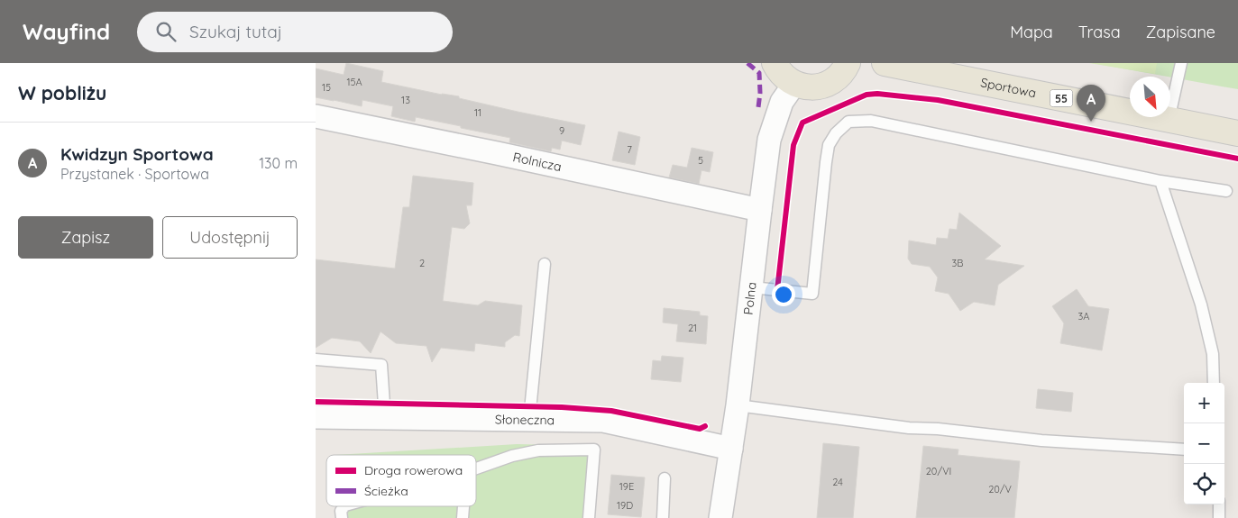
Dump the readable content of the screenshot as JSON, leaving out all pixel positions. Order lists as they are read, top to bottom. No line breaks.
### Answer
{"streets":{"main road":["Sportowa","55"],"street":["Rolnicza","Polna","Słoneczna"]},"crossings":[["Rolnicza","Polna"],["Polna","Słoneczna"]],"house_numbers":["15A","15","13","11","9","7","5","2","3B","3A","21","20/VI","24","19E","20/V","19D"],"legend":["Droga rowerowa","Ścieżka"],"north":"bottom right","page":{"header":"Wayfind","search":"Szukaj tutaj","nav":["Mapa","Trasa","Zapisane"],"heading":"W pobliżu","pins":"A","list":[{"mark":"A","name":"Kwidzyn Sportowa","note":"Przystanek · Sportowa","value":"130 m"}],"buttons":["Zapisz","Udostępnij"],"map_buttons":["+","−"]}}
